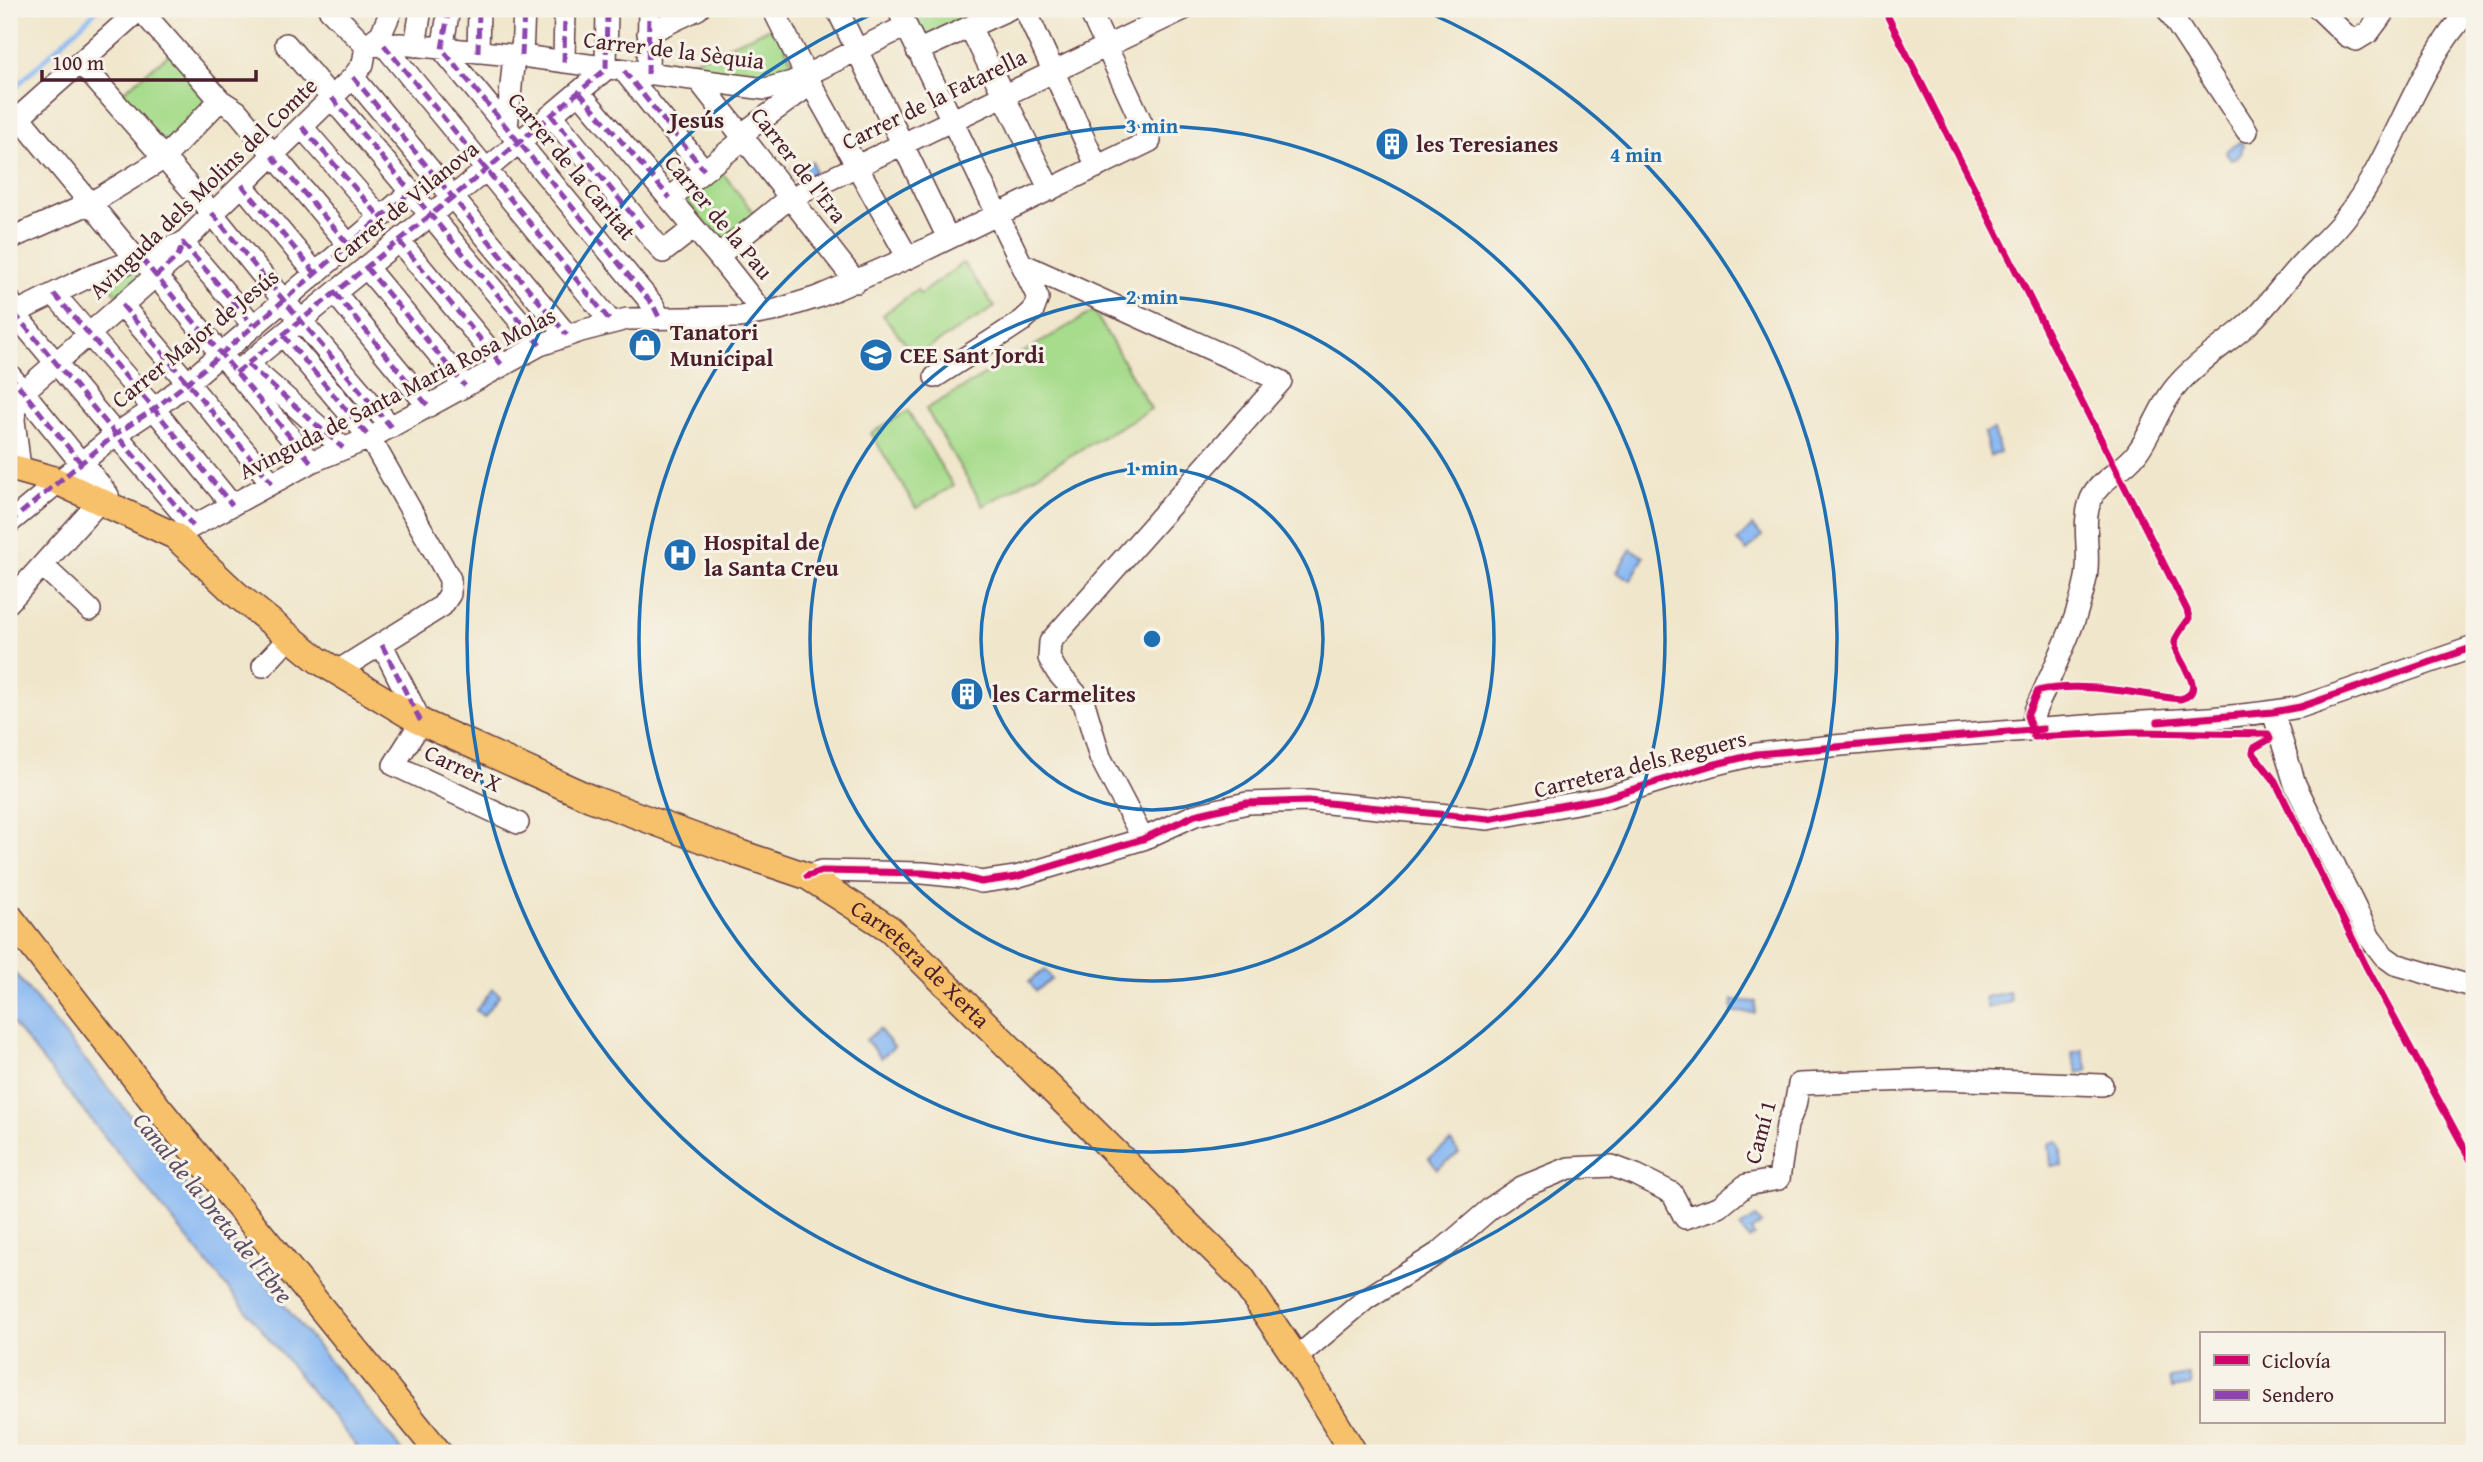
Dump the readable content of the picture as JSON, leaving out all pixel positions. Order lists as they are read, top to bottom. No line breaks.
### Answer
{"streets":{"main road":["Carretera de Xerta"],"street":["Carrer de la Sèquia","Carrer de la Fatarella","Carrer de l'Era","Carrer de la Caritat","Avinguda dels Molins del Comte","Carrer de Vilanova","Carrer de la Pau","Carrer Major de Jesús","Avinguda de Santa Maria Rosa Molas","Carretera dels Reguers","Carrer X","Camí 1"]},"crossings":[["Carrer de la Sèquia","Carrer de l'Era"],["Carrer de la Sèquia","Carrer de la Caritat"],["Carrer de la Sèquia","Avinguda dels Molins del Comte"],["Carrer de la Sèquia","Carrer de Vilanova"],["Carrer de la Fatarella","Carrer de l'Era"],["Carrer de la Fatarella","Carrer de la Pau"],["Carrer de la Fatarella","Avinguda de Santa Maria Rosa Molas"],["Carrer de l'Era","Avinguda de Santa Maria Rosa Molas"],["Carrer de la Caritat","Carrer de Vilanova"],["Carrer de la Caritat","Avinguda de Santa Maria Rosa Molas"],["Carrer de Vilanova","Carrer de la Pau"],["Carrer de la Pau","Avinguda de Santa Maria Rosa Molas"],["Avinguda de Santa Maria Rosa Molas","Carretera de Xerta"],["Carretera dels Reguers","Carretera de Xerta"],["Carrer X","Carretera de Xerta"],["Carretera de Xerta","Camí 1"]],"districts":["Jesús"],"water":["Canal de la Dreta de l'Ebre"],"places":{"building":["les Teresianes","les Carmelites"],"shop":["Tanatori Municipal"],"school or university":["CEE Sant Jordi"],"hospital":["Hospital de la Santa Creu"]},"legend":["Ciclovía","Sendero"],"scale_bar":"100 m","rings":["3 min","4 min","2 min","1 min"]}
